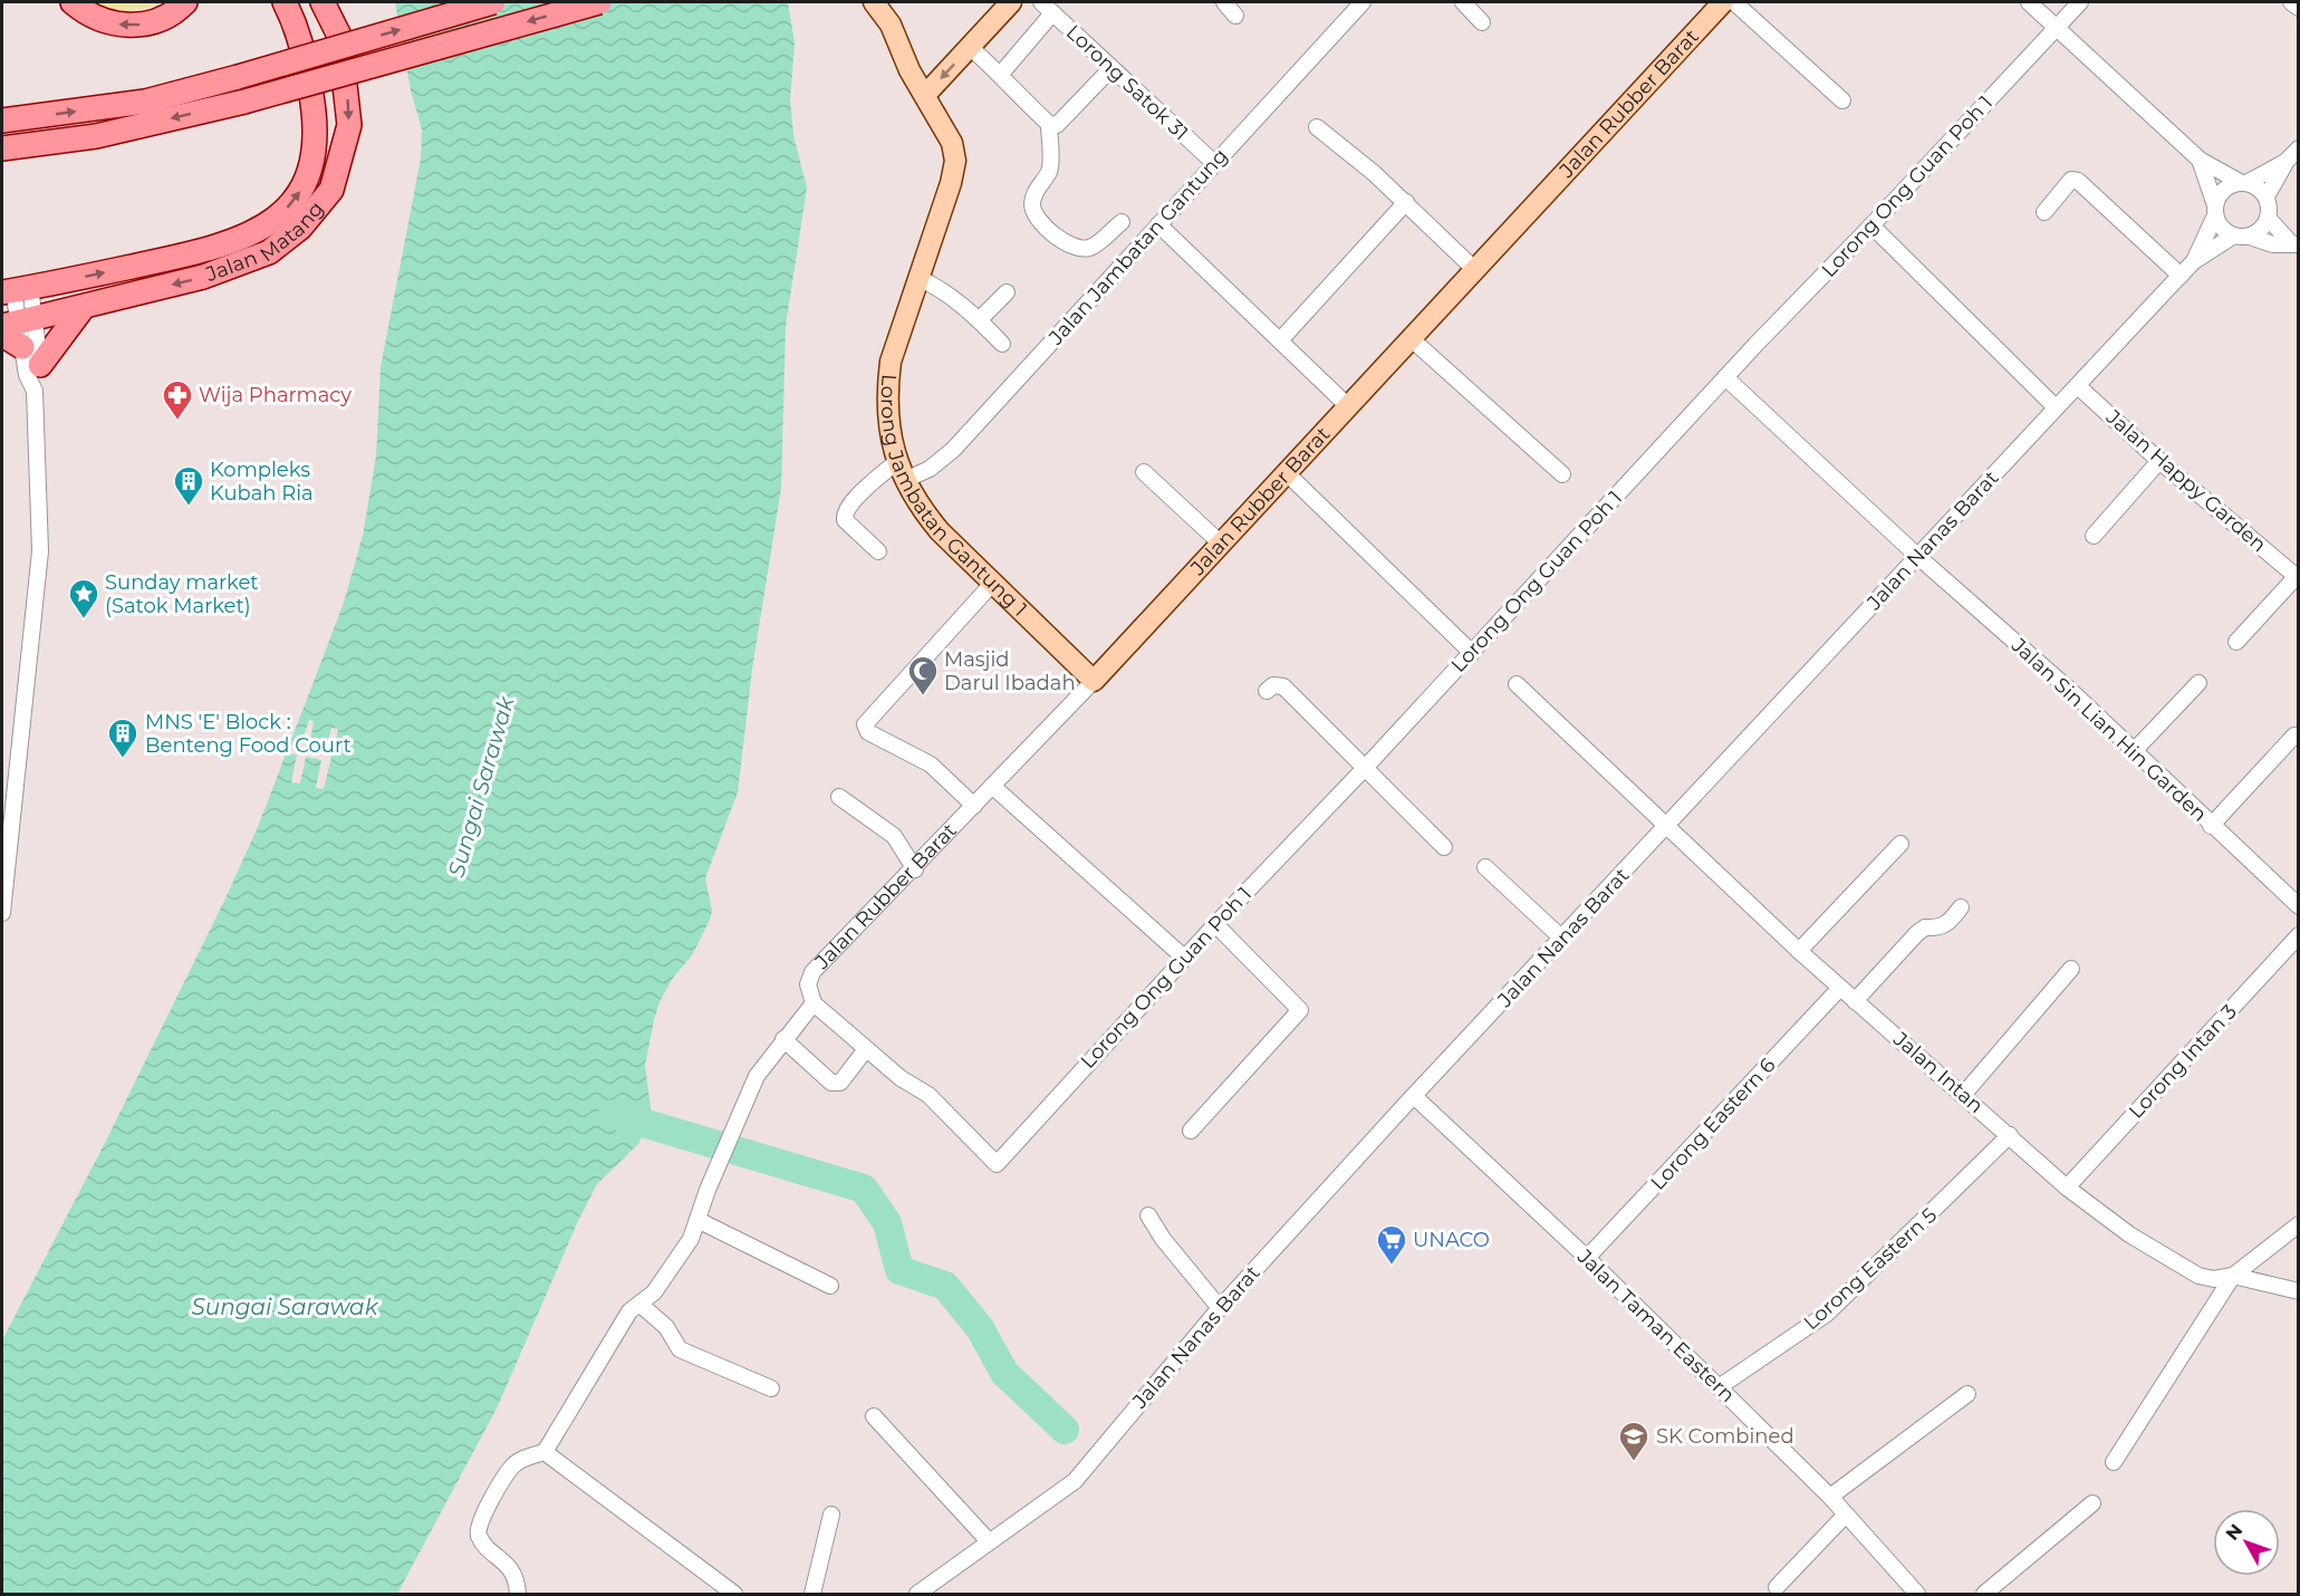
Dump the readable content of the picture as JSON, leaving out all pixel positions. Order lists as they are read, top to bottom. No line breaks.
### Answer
{"streets":{"main road":["Jalan Rubber Barat","Jalan Matang","Lorong Jambatan Gantung 1"],"street":["Lorong Satok 31","Lorong Ong Guan Poh 1","Jalan Jambatan Gantung","Jalan Happy Garden","Jalan Nanas Barat","Jalan Sin Lian Hin Garden","Lorong Intan 3","Jalan Intan","Lorong Eastern 6","Lorong Eastern 5","Jalan Taman Eastern"]},"crossings":[["Lorong Satok 31","Jalan Jambatan Gantung"],["Jalan Rubber Barat","Lorong Jambatan Gantung 1"],["Lorong Ong Guan Poh 1","Jalan Sin Lian Hin Garden"],["Jalan Jambatan Gantung","Lorong Jambatan Gantung 1"],["Jalan Happy Garden","Jalan Nanas Barat"],["Jalan Nanas Barat","Jalan Sin Lian Hin Garden"],["Jalan Nanas Barat","Jalan Intan"],["Jalan Nanas Barat","Jalan Taman Eastern"],["Lorong Intan 3","Jalan Intan"],["Jalan Intan","Lorong Eastern 6"],["Jalan Intan","Lorong Eastern 5"],["Lorong Eastern 6","Jalan Taman Eastern"],["Lorong Eastern 5","Jalan Taman Eastern"]],"water":["Sungai Sarawak"],"places":{"pharmacy":["Wija Pharmacy"],"building":["Kompleks Kubah Ria","MNS 'E' Block : Benteng Food Court"],"place":["Sunday market (Satok Market)"],"mosque":["Masjid Darul Ibadah"],"supermarket":["UNACO"],"school or university":["SK Combined"]},"north":"top left"}
